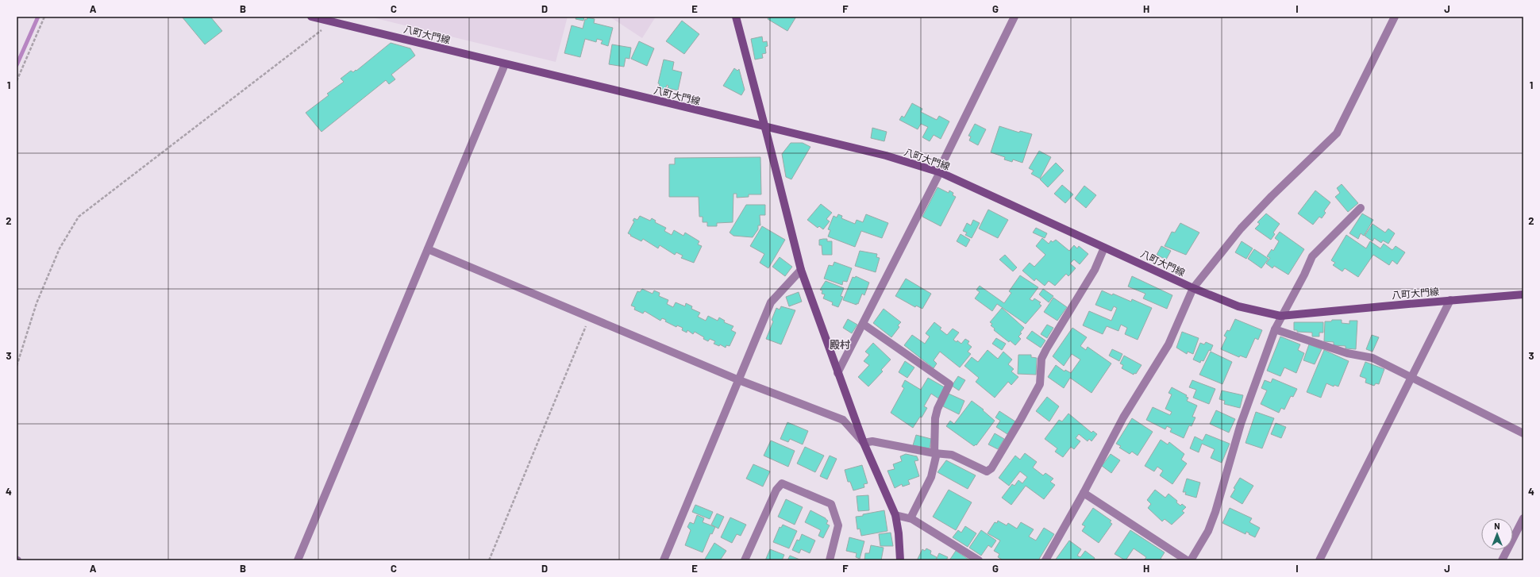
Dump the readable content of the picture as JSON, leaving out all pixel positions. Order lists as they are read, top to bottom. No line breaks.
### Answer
{"streets":{"main road":["八町大門線"]},"districts":["殿村"],"north":"top","grid":{"columns":["A","B","C","D","E","F","G","H","I","J"],"rows":["1","2","3","4"]}}
